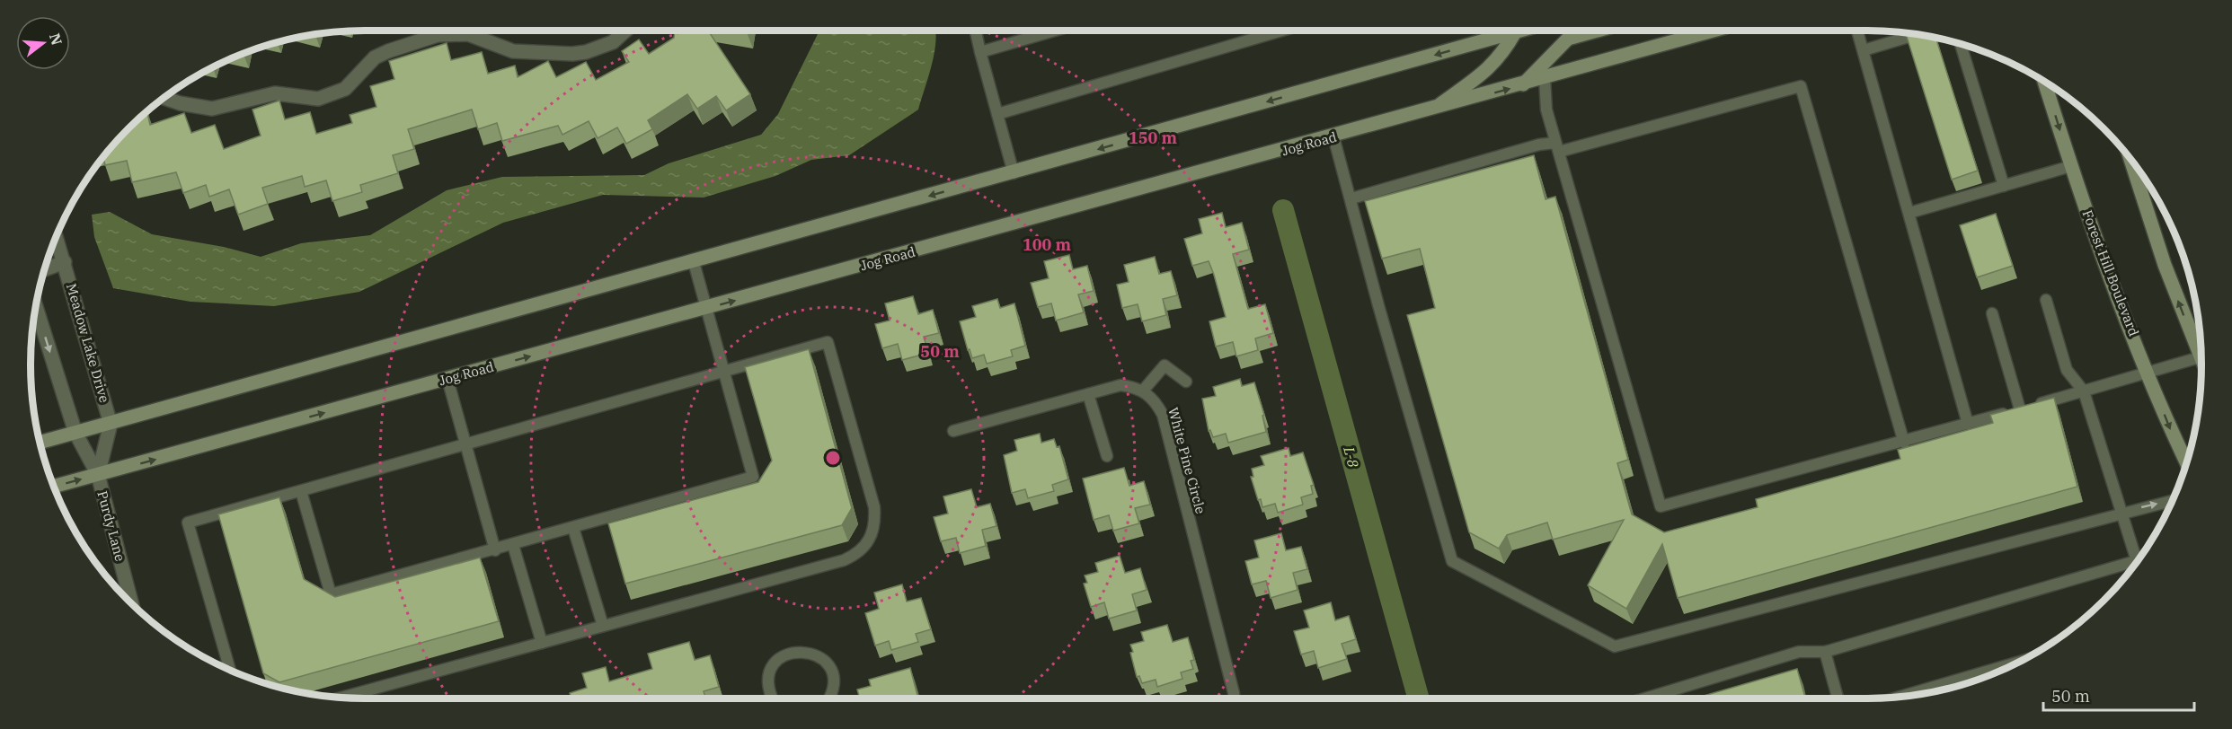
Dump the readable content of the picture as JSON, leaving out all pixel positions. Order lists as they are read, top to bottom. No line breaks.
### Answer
{"streets":{"main road":["Jog Road","Forest Hill Boulevard"],"street":["Meadow Lake Drive","Purdy Lane"],"lane":["White Pine Circle"]},"crossings":[["Jog Road","Purdy Lane"],["Meadow Lake Drive","Purdy Lane"]],"one_way":["Forest Hill Boulevard"],"water":["L-8"],"scale_bar":"50 m","north":"right","rings":["150 m","100 m","50 m"]}
